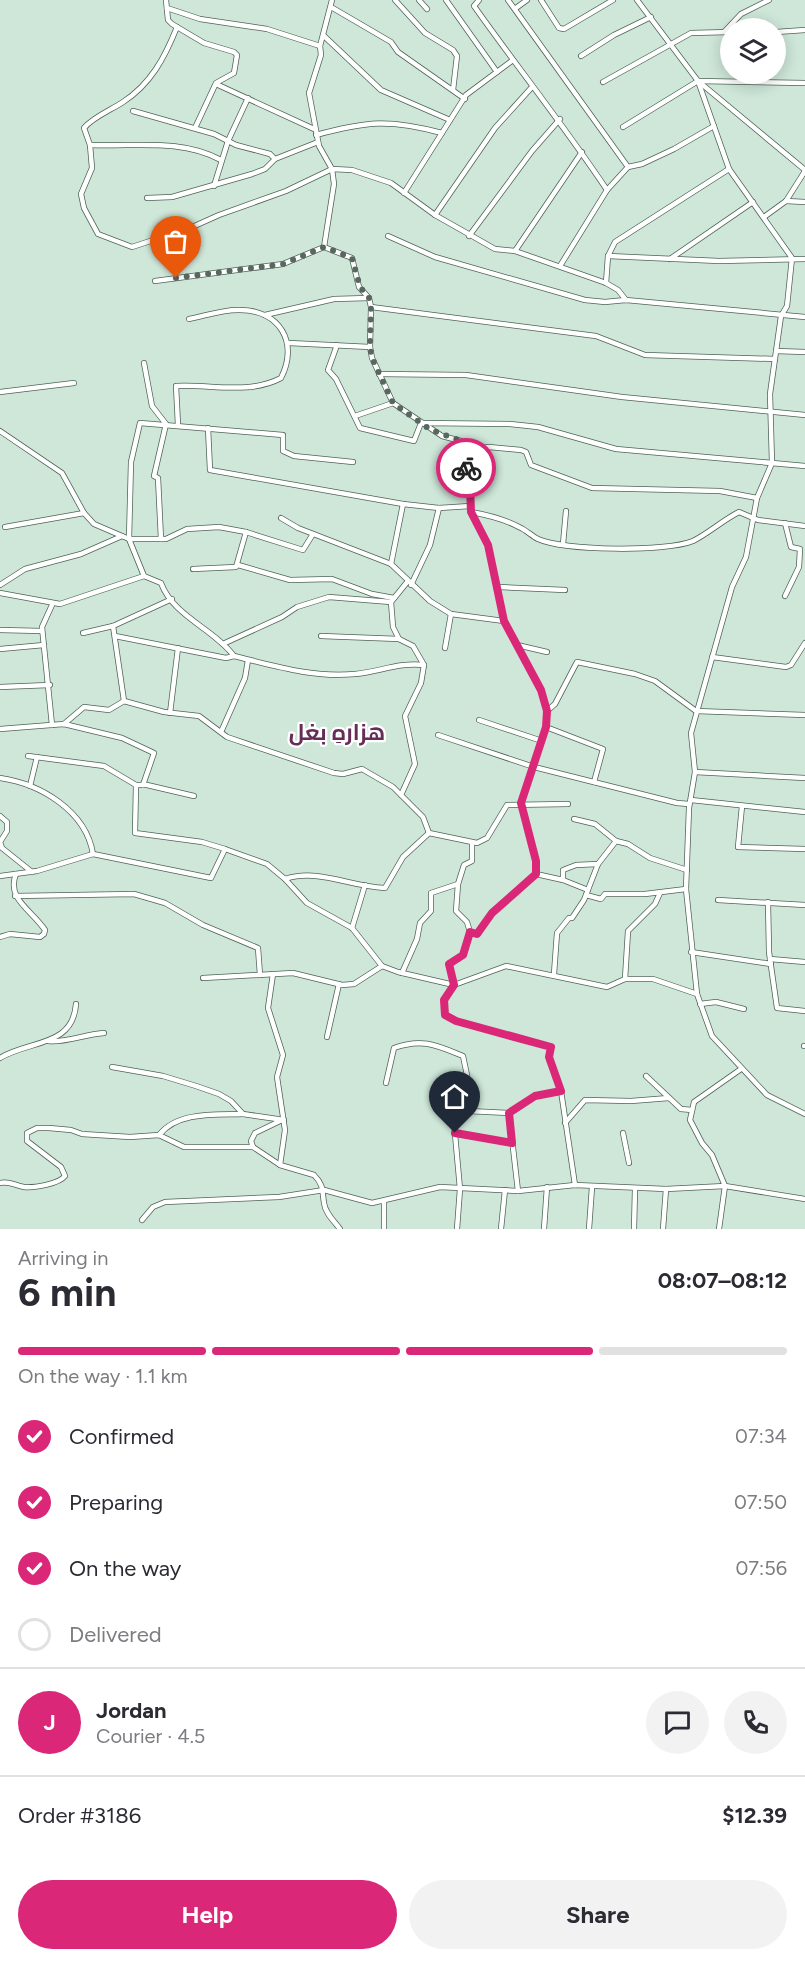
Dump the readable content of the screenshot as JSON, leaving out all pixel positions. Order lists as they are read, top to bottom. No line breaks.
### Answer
{"districts":["هزارهِ بغل"],"page":{"heading":["6 min","Arriving in","08:07–08:12"],"panel":["Jordan","Courier · 4.5","Order #3186","$12.39"],"bar":"On the way · 1.1 km","list":[["Confirmed","07:34"],["Preparing","07:50"],["On the way","07:56"],"Delivered"],"round":"J","buttons":["Help","Share"]}}
